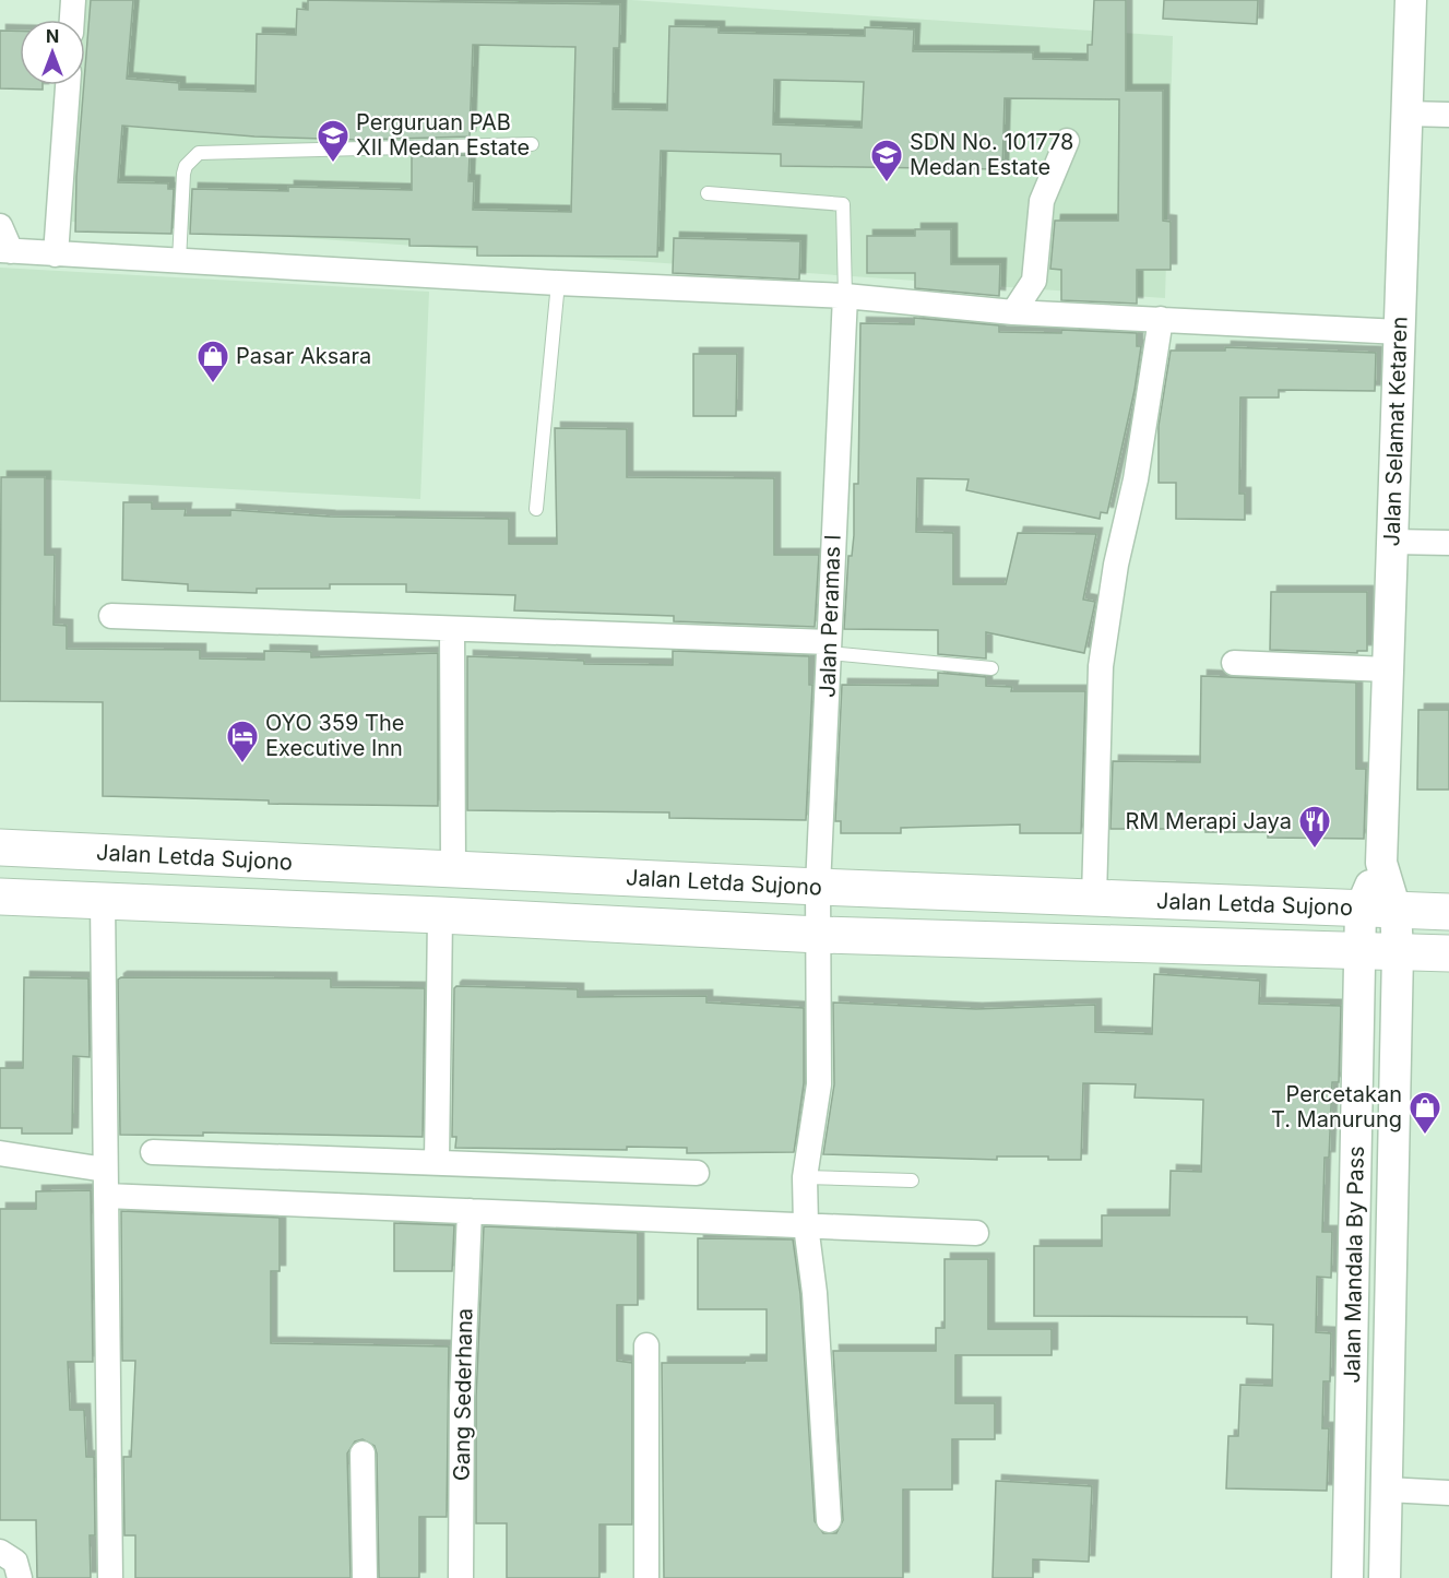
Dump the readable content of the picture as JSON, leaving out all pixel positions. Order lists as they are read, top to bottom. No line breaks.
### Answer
{"streets":{"highway":["Jalan Letda Sujono"],"street":["Jalan Selamat Ketaren","Jalan Peramas I","Jalan Mandala By Pass","Gang Sederhana"]},"crossings":[["Jalan Selamat Ketaren","Jalan Letda Sujono"],["Jalan Selamat Ketaren","Jalan Mandala By Pass"],["Jalan Peramas I","Jalan Letda Sujono"],["Jalan Letda Sujono","Jalan Mandala By Pass"]],"places":{"school or university":["Perguruan PAB XII Medan Estate","SDN No. 101778 Medan Estate"],"shop":["Pasar Aksara","Percetakan T. Manurung"],"hotel":["OYO 359 The Executive Inn"],"restaurant":["RM Merapi Jaya"]},"north":"top"}
